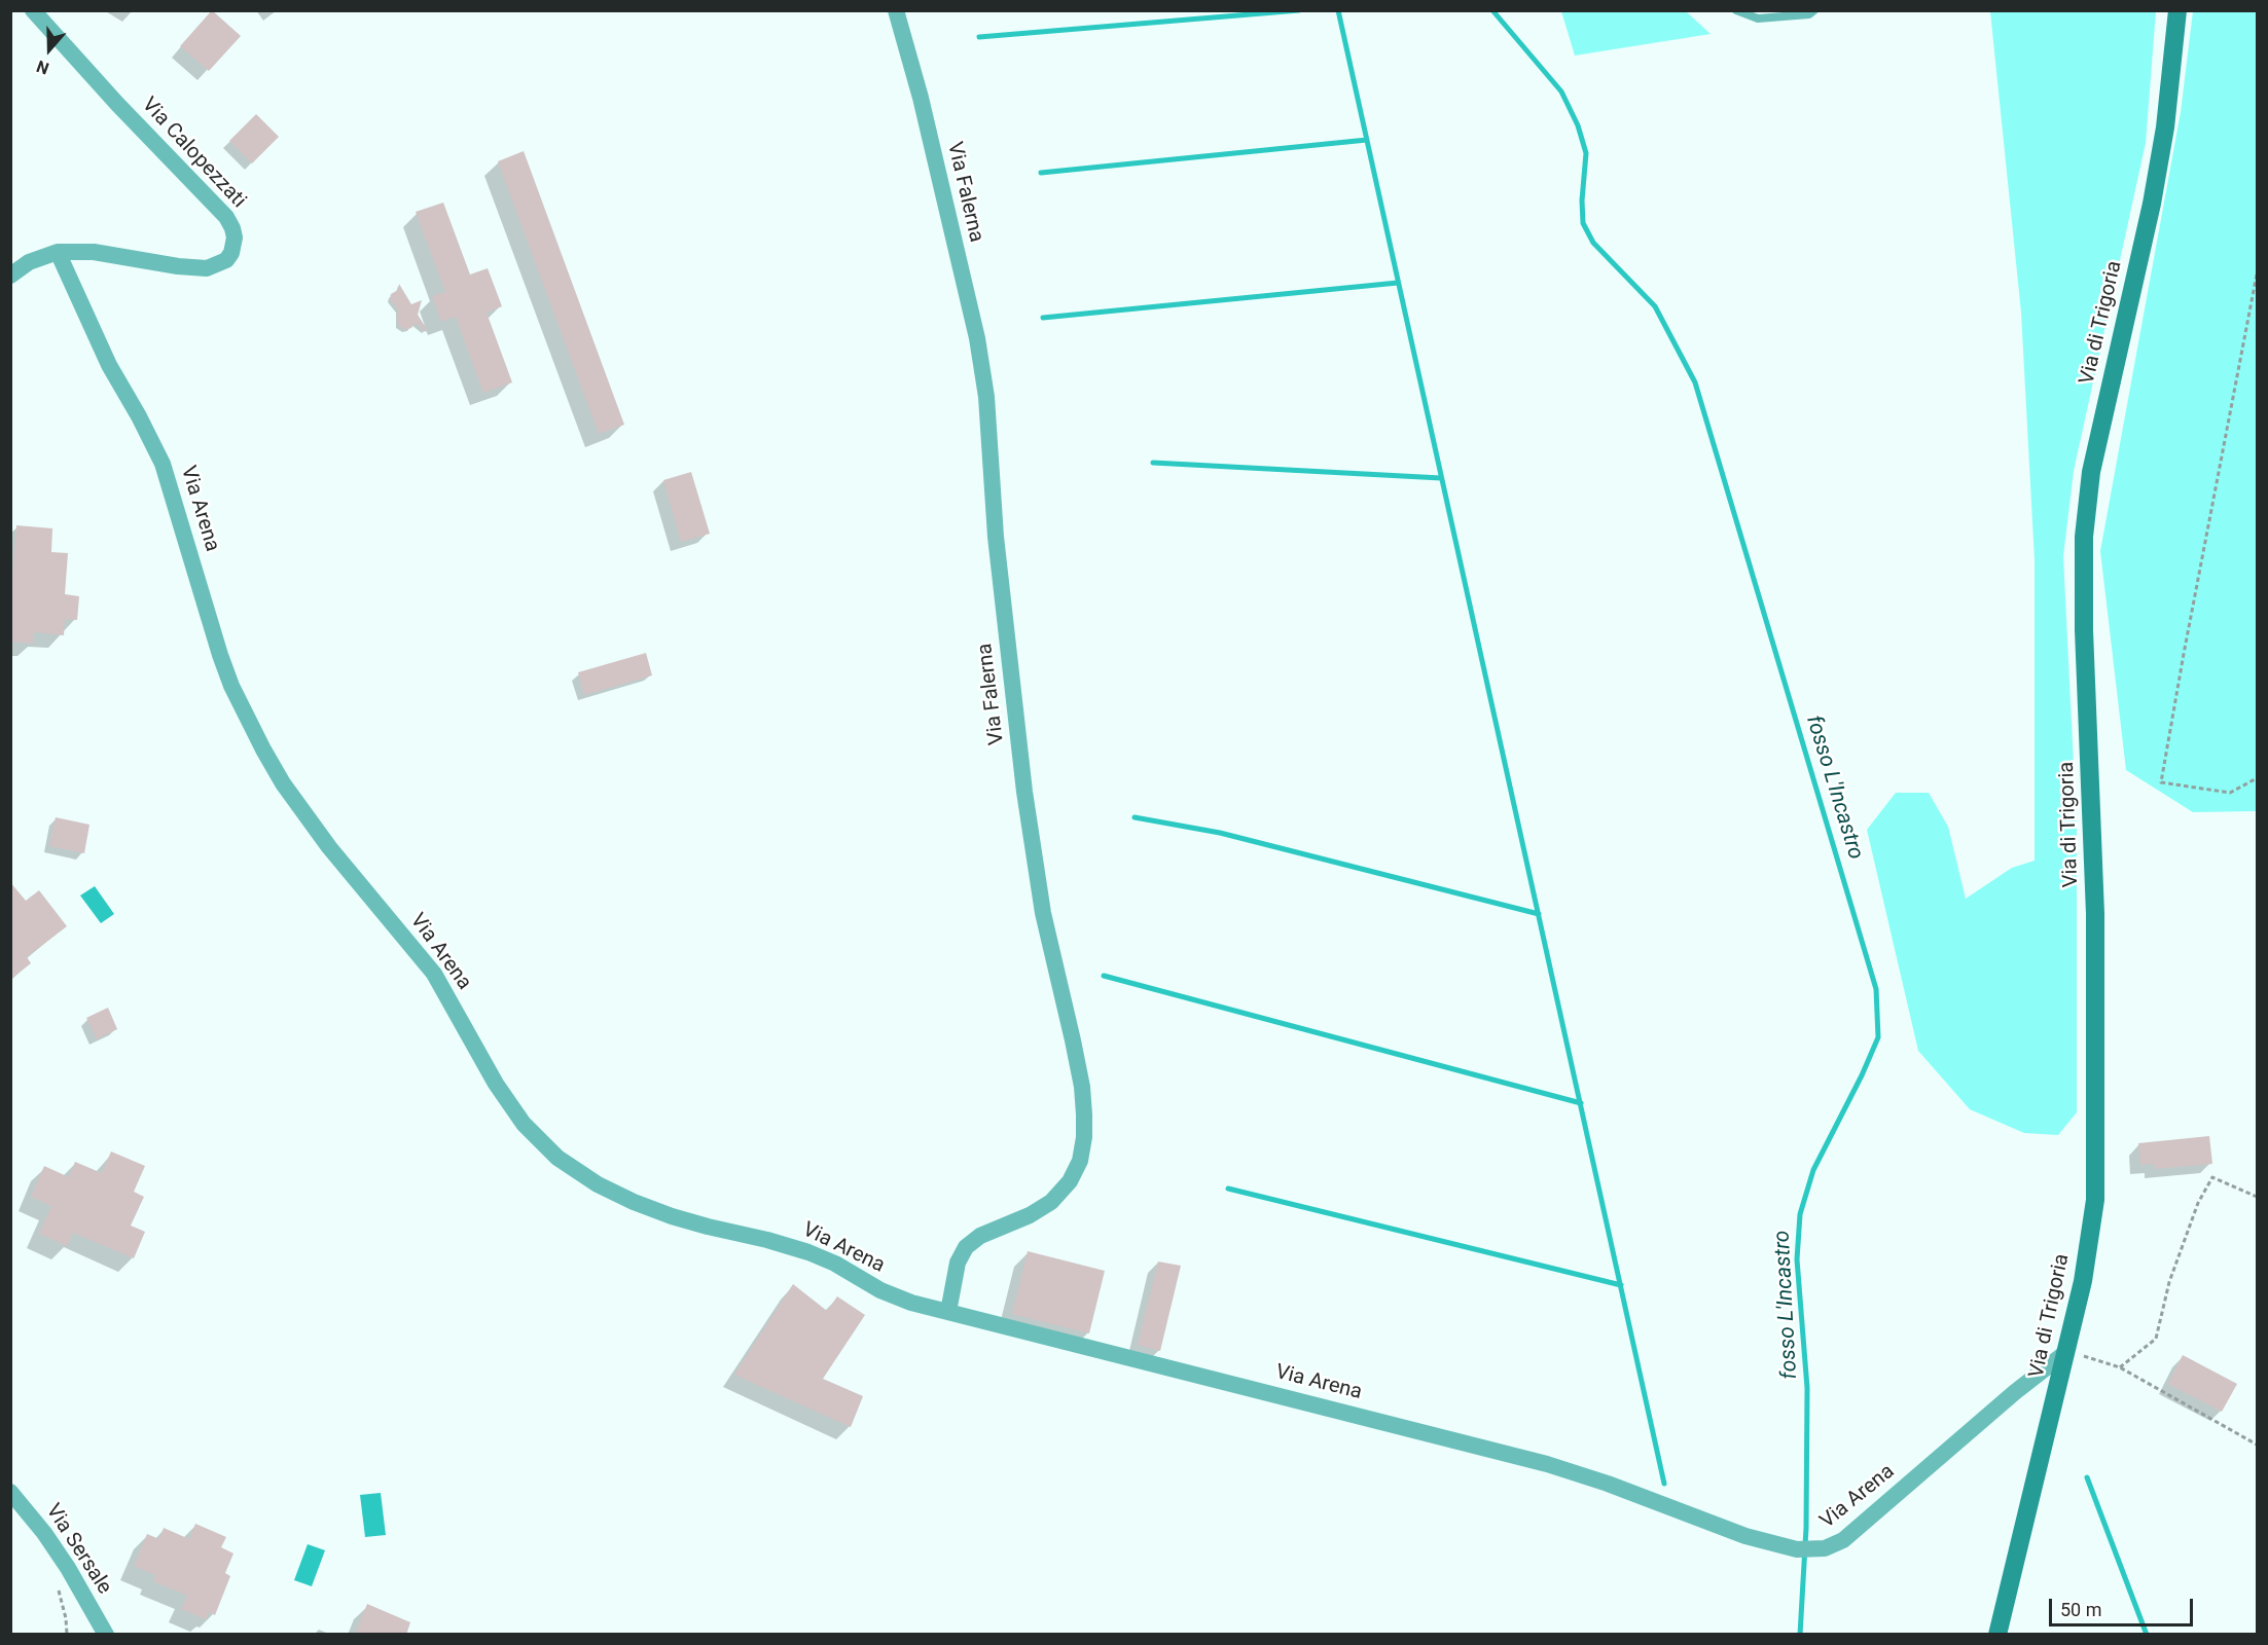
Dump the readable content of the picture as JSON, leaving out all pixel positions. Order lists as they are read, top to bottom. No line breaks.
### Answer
{"streets":{"street":["Via Calopezzati","Via Falerna","Via di Trigoria","Via Arena","Via Sersale"]},"crossings":[["Via Calopezzati","Via Arena"],["Via Falerna","Via Arena"],["Via di Trigoria","Via Arena"]],"water":["fosso L'Incastro"],"scale_bar":"50 m","north":"bottom"}
